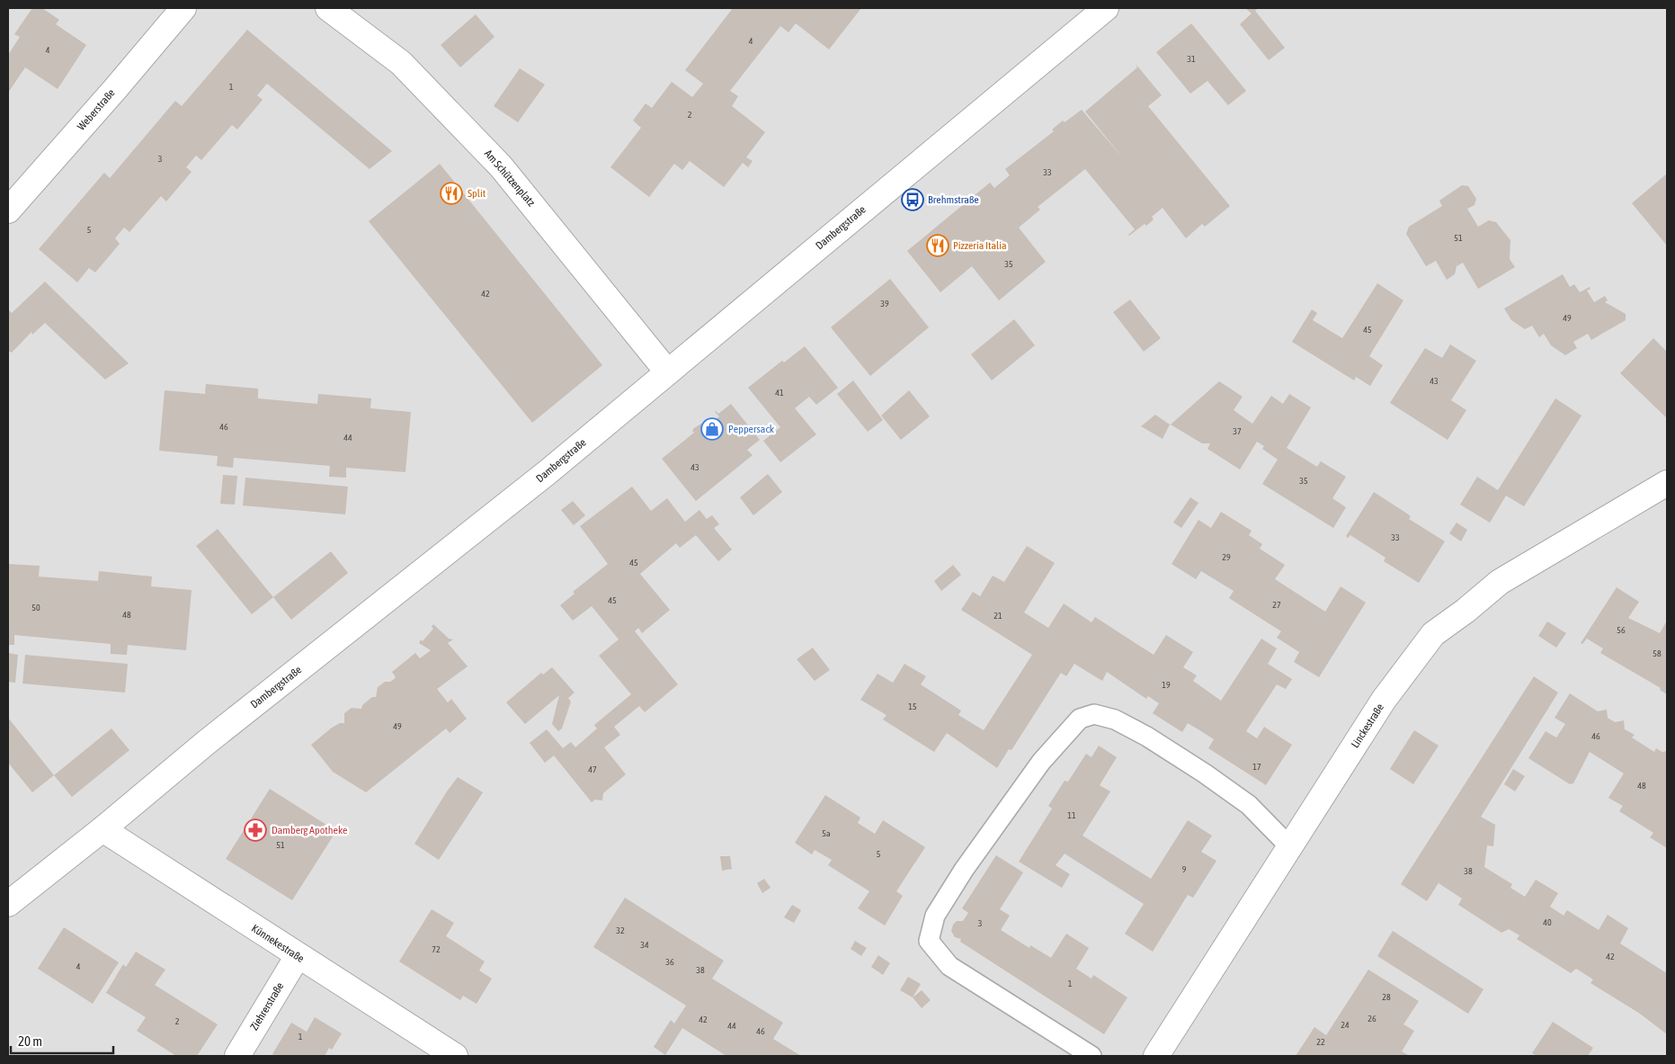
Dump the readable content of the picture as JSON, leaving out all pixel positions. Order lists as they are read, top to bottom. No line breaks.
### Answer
{"streets":{"street":["Weberstraße","Am Schützenplatz","Dambergstraße","Linckestraße","Künnekestraße","Ziehrerstraße"]},"crossings":[["Am Schützenplatz","Dambergstraße"],["Dambergstraße","Künnekestraße"],["Künnekestraße","Ziehrerstraße"]],"places":{"restaurant":["Split","Pizzeria Italia"],"bus stop":["Brehmstraße"],"shop":["Peppersack"],"pharmacy":["Damberg Apotheke"]},"house_numbers":["4","4","31","1","2","3","33","5","51","35","42","39","49","45","43","41","46","37","44","43","35","33","29","45","45","27","50","48","21","56","58","19","15","49","46","17","47","48","11","5a","51","5","9","38","40","3","32","34","72","42","36","4","38","1","28","26","42","2","24","44","46","1","22"],"scale_bar":"20 m"}
